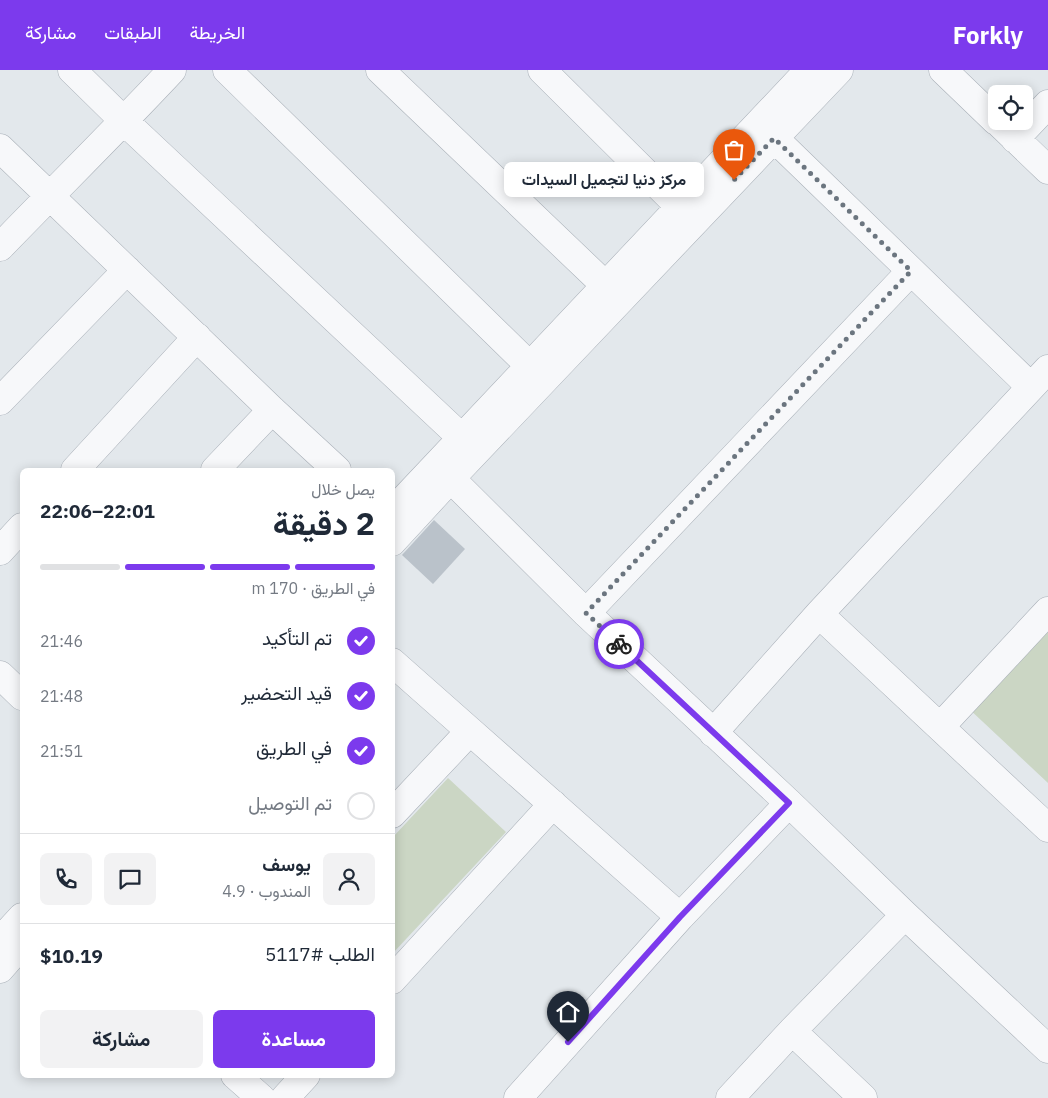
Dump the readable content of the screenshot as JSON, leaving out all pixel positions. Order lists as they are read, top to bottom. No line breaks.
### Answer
{"places":["مركز دنيا لتجميل السيدات"],"page":{"header":"Forkly","nav":["الخريطة","الطبقات","مشاركة"],"bubble":"مركز دنيا لتجميل السيدات","heading":["2 دقيقة","يصل خلال","22:01–22:06"],"panel":["يوسف","المندوب · 4.9","الطلب #5117","$10.19"],"bar":"في الطريق · 170 m","list":[["تم التأكيد","21:46"],["قيد التحضير","21:48"],["في الطريق","21:51"],"تم التوصيل"],"buttons":["مساعدة","مشاركة"]}}
